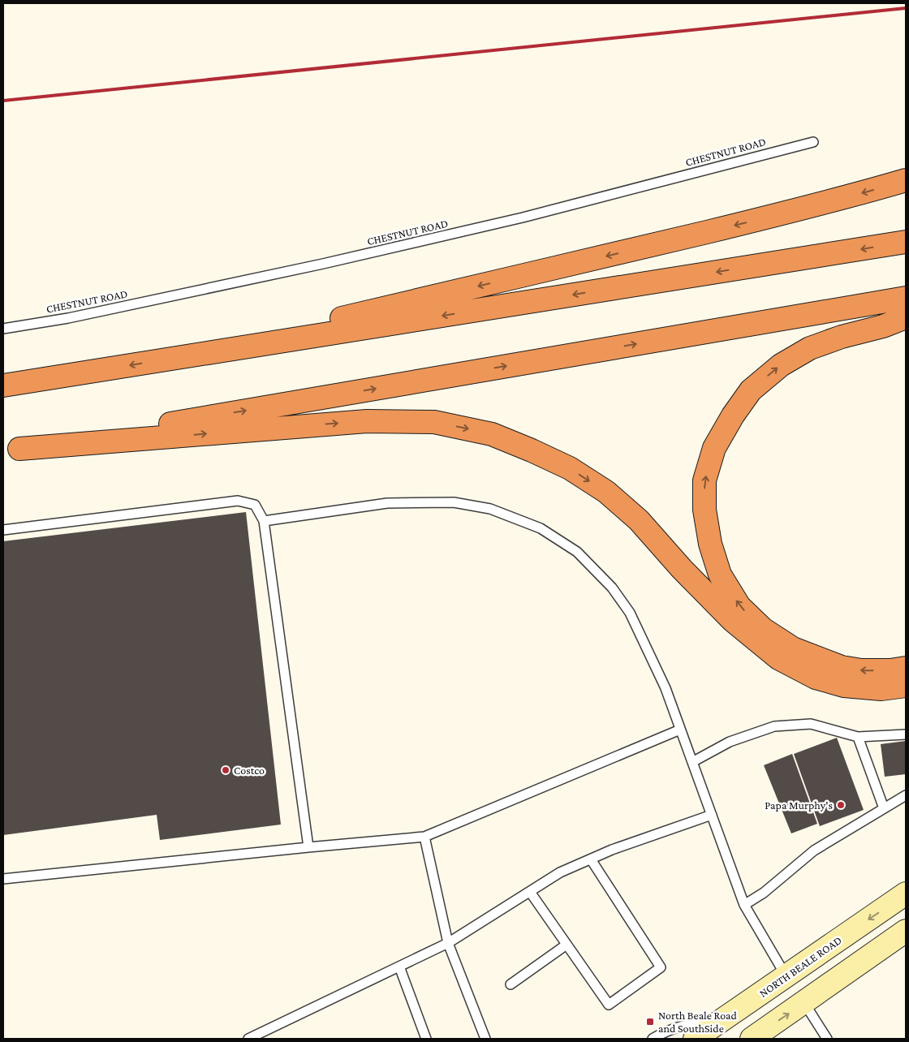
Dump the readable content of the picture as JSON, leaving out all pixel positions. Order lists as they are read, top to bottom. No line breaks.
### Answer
{"streets":{"main road":["NORTH BEALE ROAD"],"lane":["CHESTNUT ROAD"]},"places":{"other":["Costco","Papa Murphy's"],"transit":["North Beale Road and SouthSide"]}}
